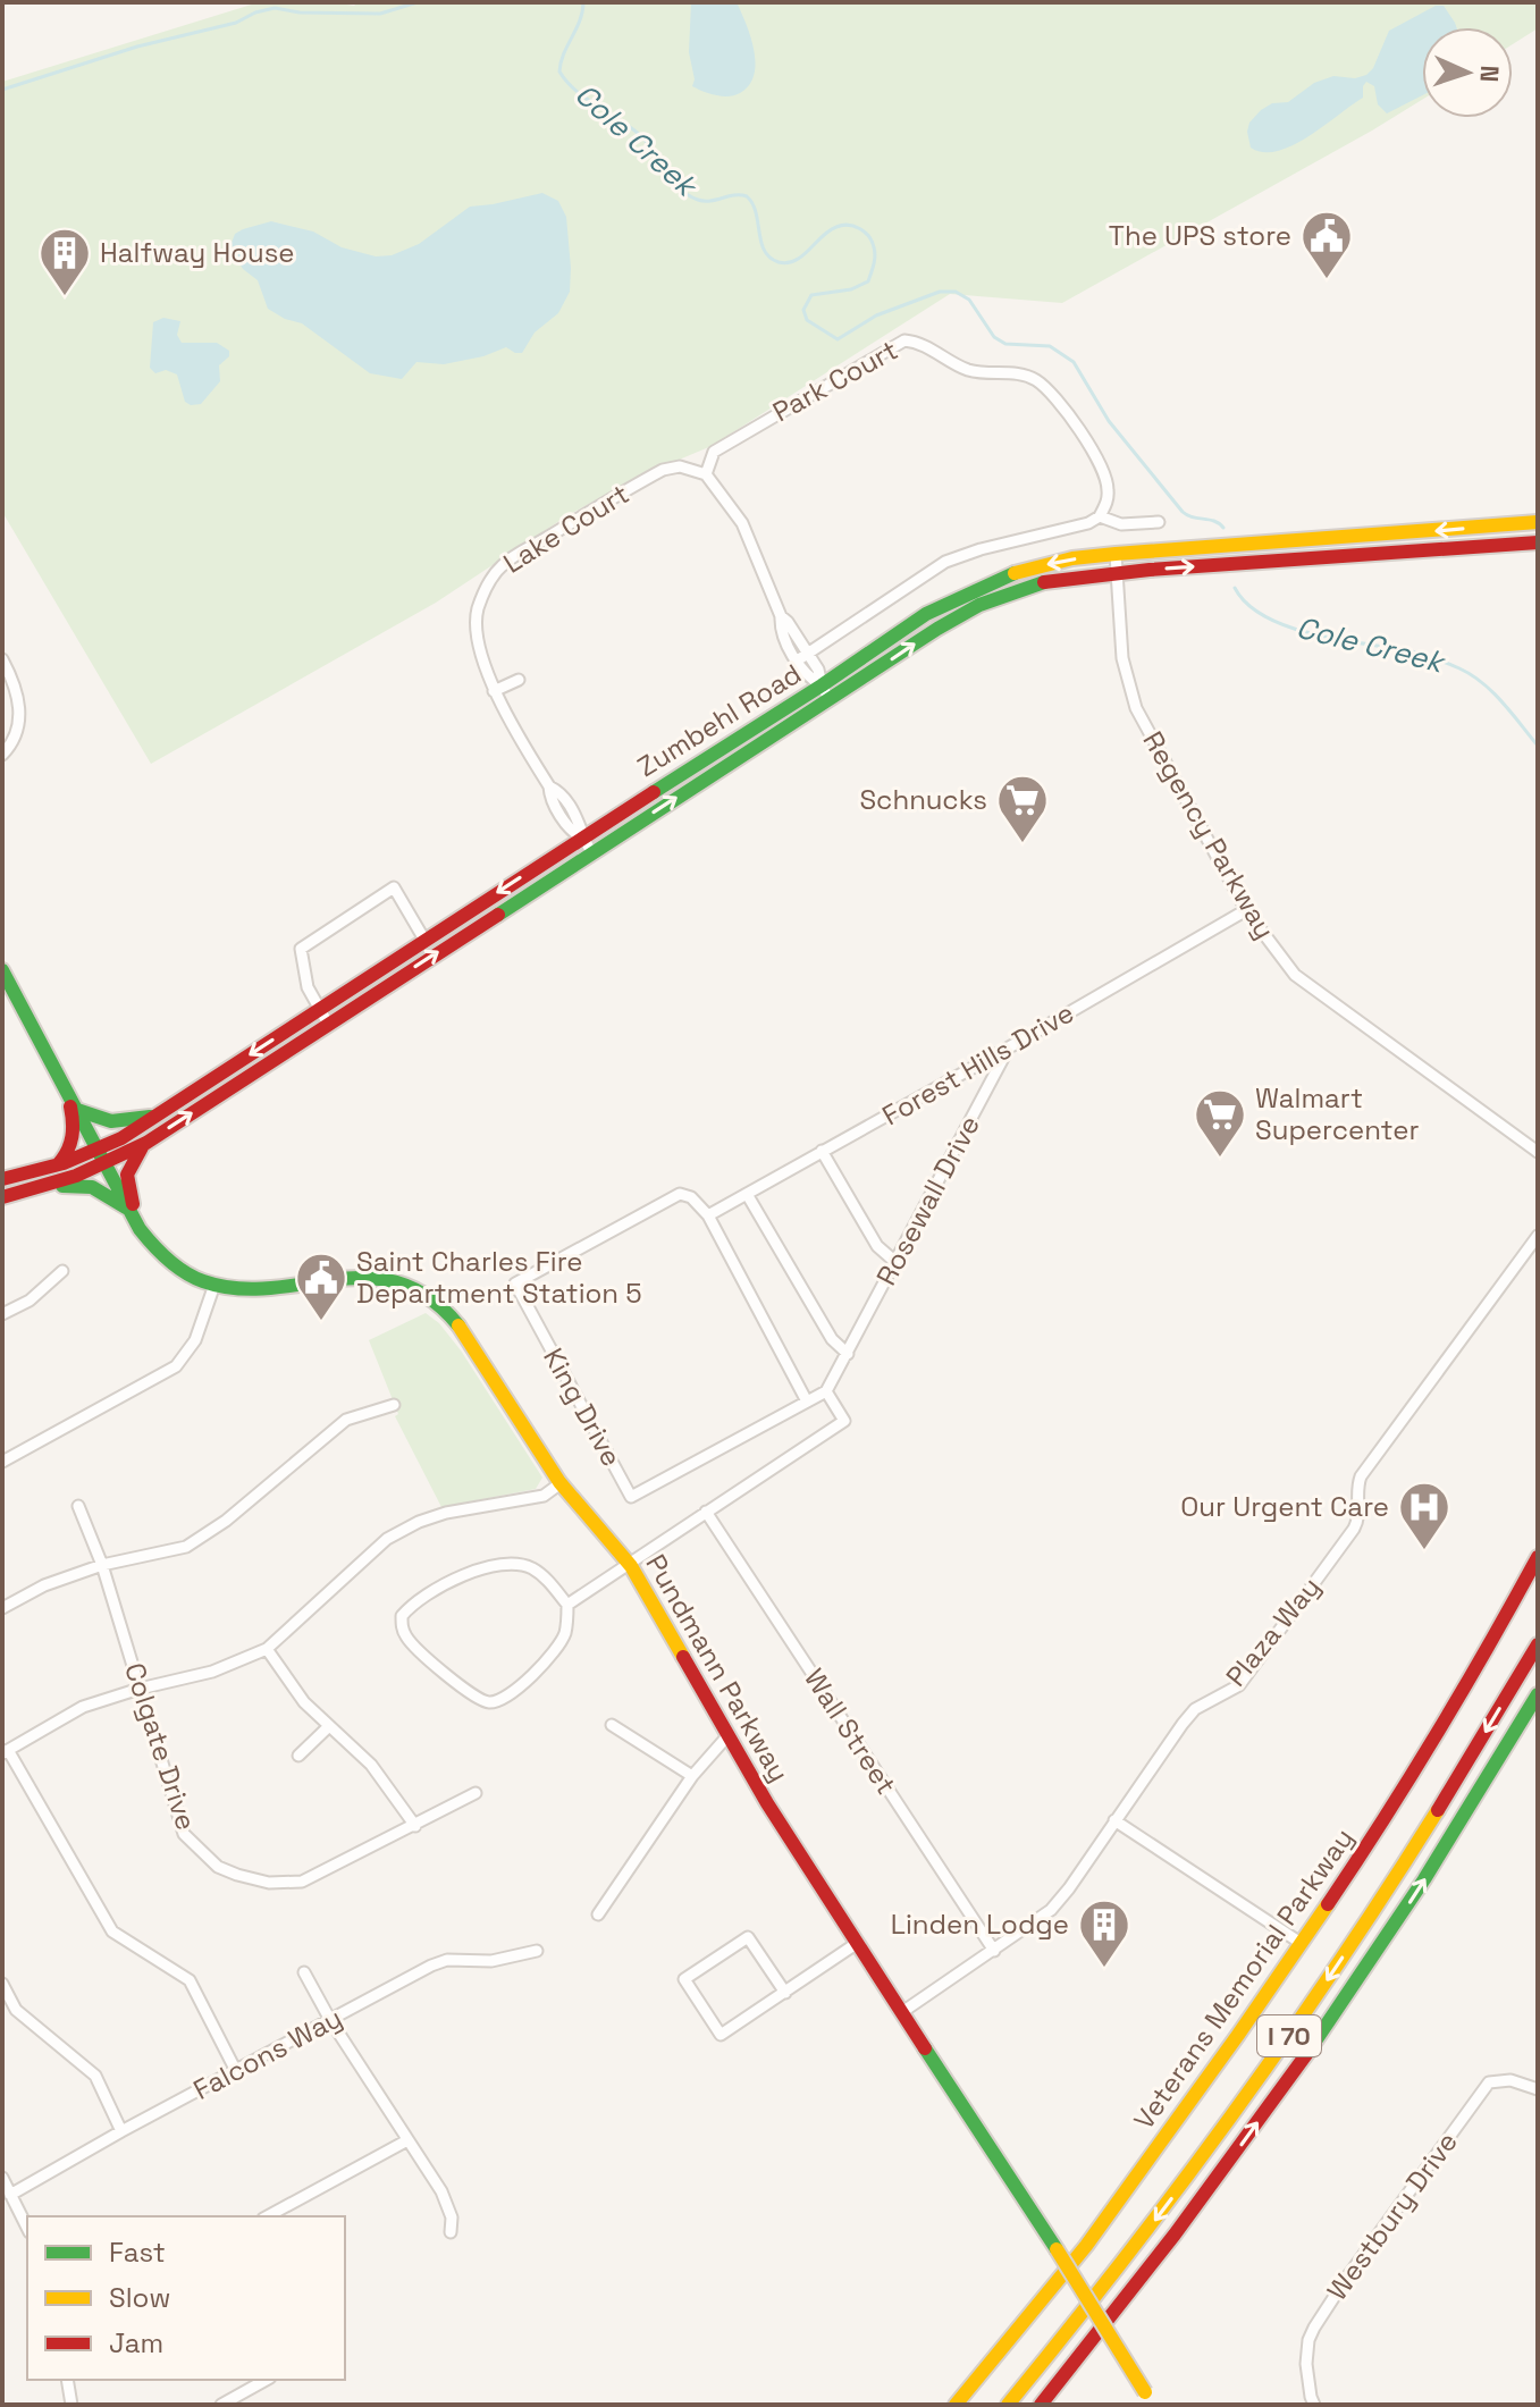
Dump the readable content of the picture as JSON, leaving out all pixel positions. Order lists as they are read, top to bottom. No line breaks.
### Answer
{"streets":{"main road":["Zumbehl Road","Pundmann Parkway","Veterans Memorial Parkway","I 70"],"street":["Park Court","Lake Court","Regency Parkway","Forest Hills Drive","Rosewall Drive","King Drive","Plaza Way","Wall Street","Colgate Drive","Falcons Way","Westbury Drive"]},"crossings":[["Park Court","Lake Court"],["Lake Court","Zumbehl Road"],["Zumbehl Road","Regency Parkway"],["Zumbehl Road","Pundmann Parkway"],["Regency Parkway","Forest Hills Drive"],["Forest Hills Drive","Rosewall Drive"],["Forest Hills Drive","King Drive"],["Plaza Way","Pundmann Parkway"],["Plaza Way","Wall Street"]],"water":["Cole Creek"],"places":{"public building":["The UPS store","Saint Charles Fire Department Station 5"],"building":["Halfway House","Linden Lodge"],"supermarket":["Schnucks","Walmart Supercenter"],"hospital":["Our Urgent Care"]},"legend":["Fast","Slow","Jam"],"north":"right"}
